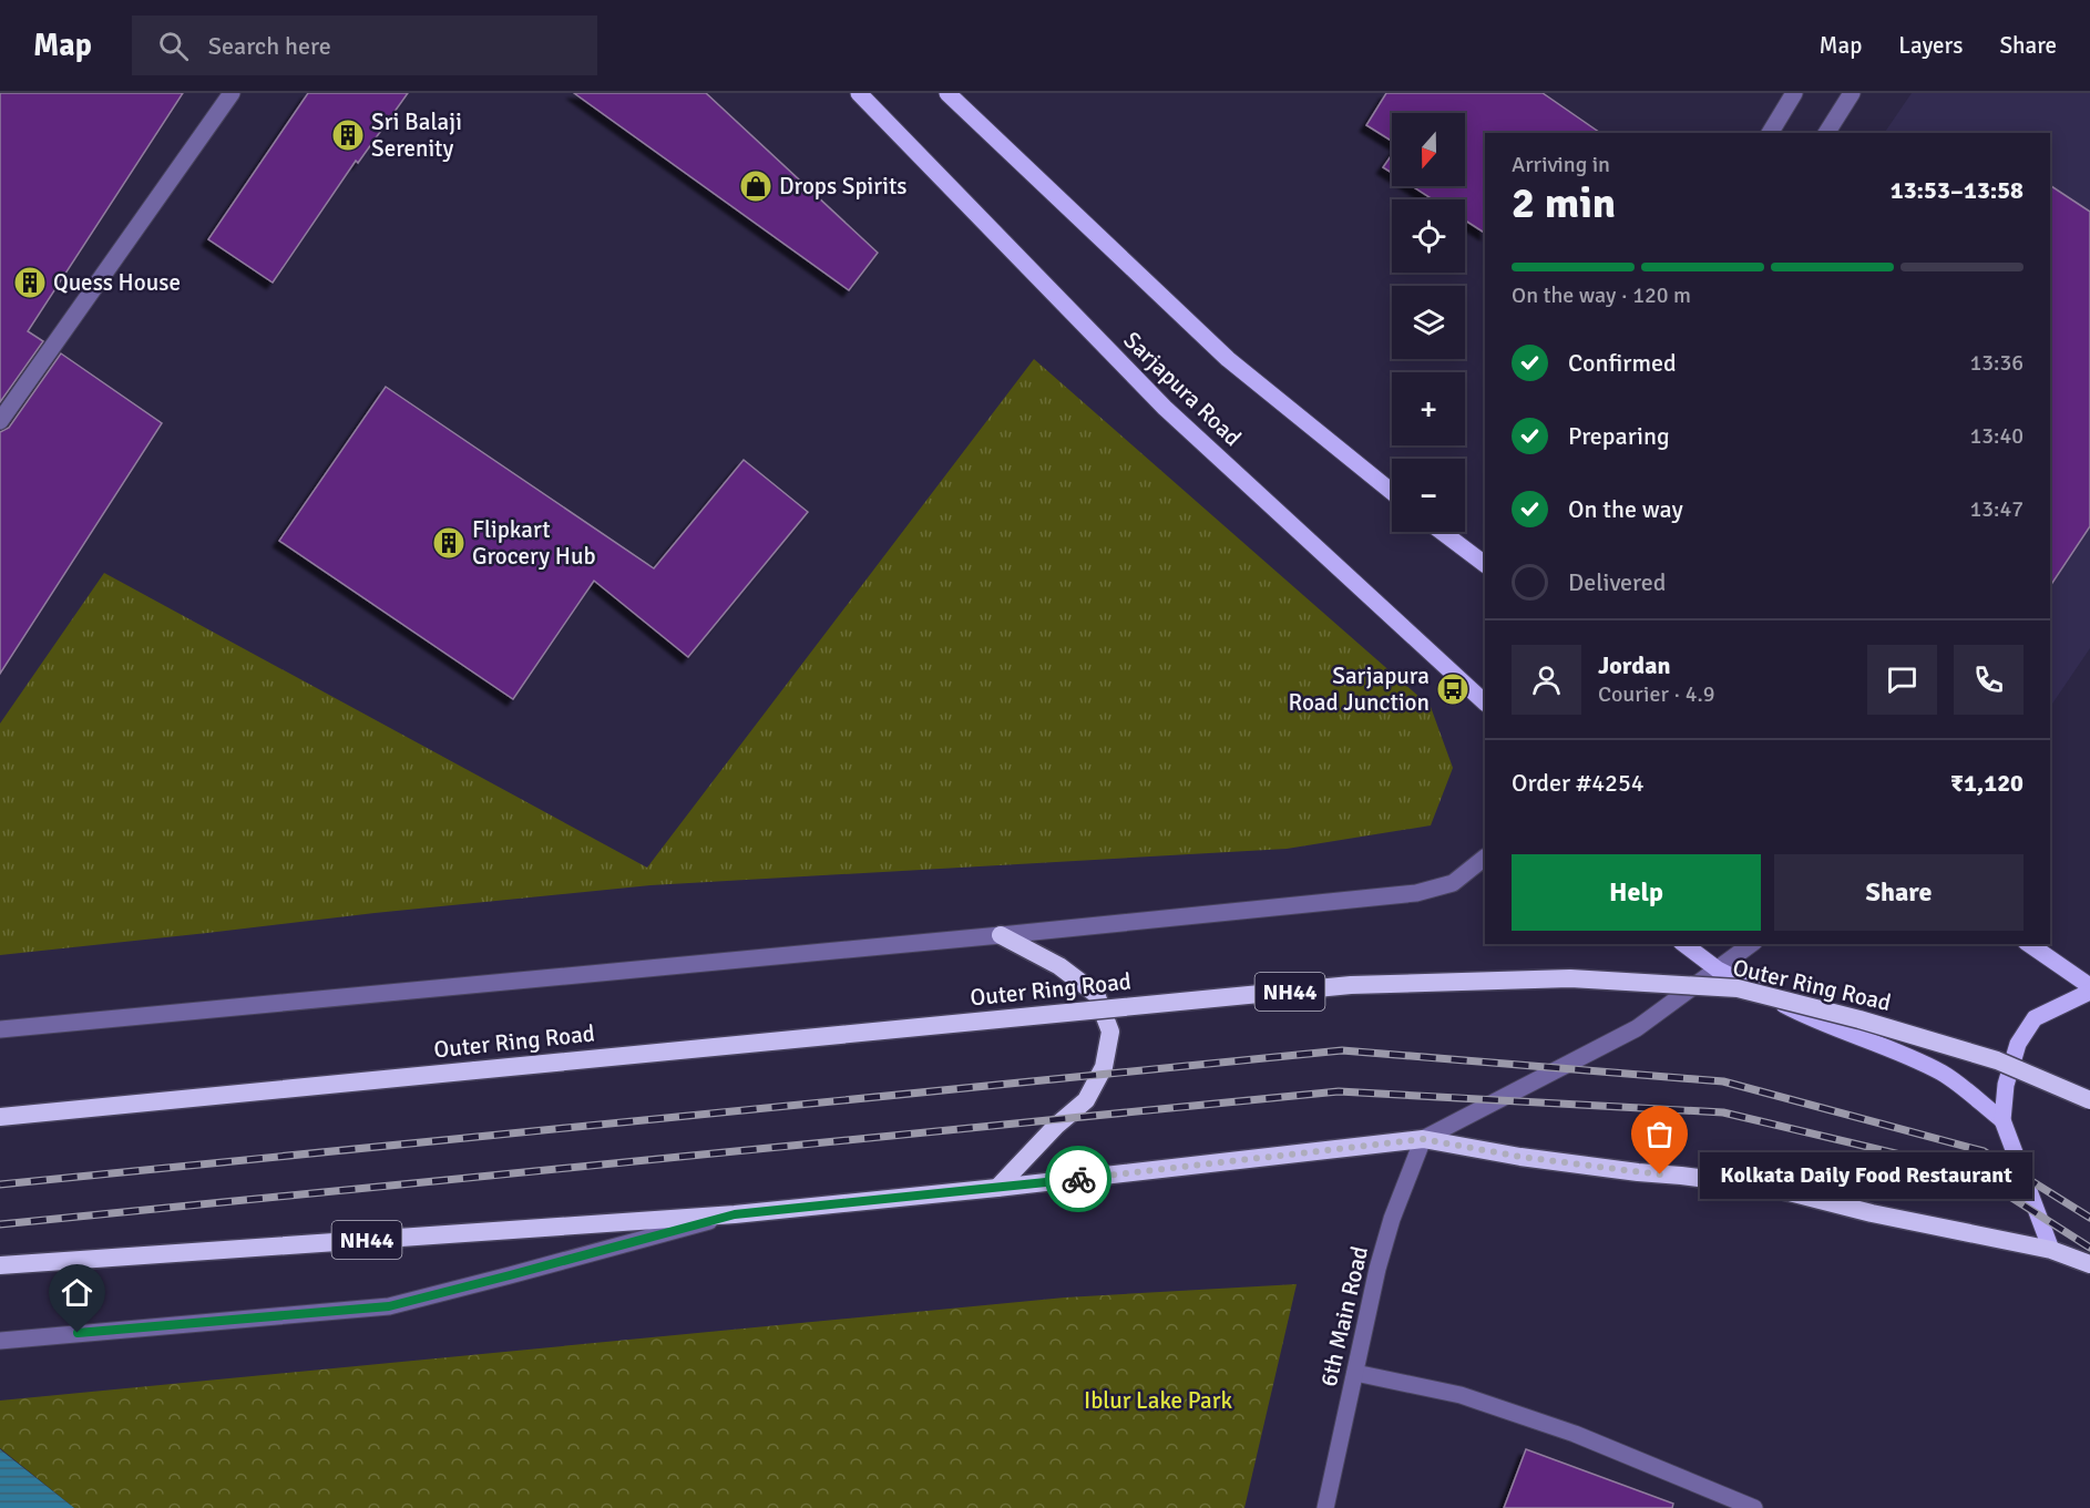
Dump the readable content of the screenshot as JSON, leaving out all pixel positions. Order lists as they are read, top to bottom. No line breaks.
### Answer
{"streets":{"highway":["Outer Ring Road","NH44"],"main road":["Sarjapura Road"],"street":["6th Main Road"]},"crossings":[["NH44","6th Main Road"]],"parks":["Iblur Lake Park"],"places":{"building":["Sri Balaji Serenity","Quess House","Flipkart Grocery Hub"],"shop":["Drops Spirits"],"bus stop":["Sarjapura Road Junction"],"other":["Kolkata Daily Food Restaurant"]},"north":"bottom","page":{"header":"Map","search":"Search here","nav":["Map","Layers","Share"],"map_buttons":["+","−"],"heading":["2 min","Arriving in","13:53–13:58"],"panel":["Jordan","Courier · 4.9","Order #4254","₹1,120"],"bar":"On the way · 120 m","list":[["Confirmed","13:36"],["Preparing","13:40"],["On the way","13:47"],"Delivered"],"buttons":["Help","Share"],"bubble":"Kolkata Daily Food Restaurant"}}
